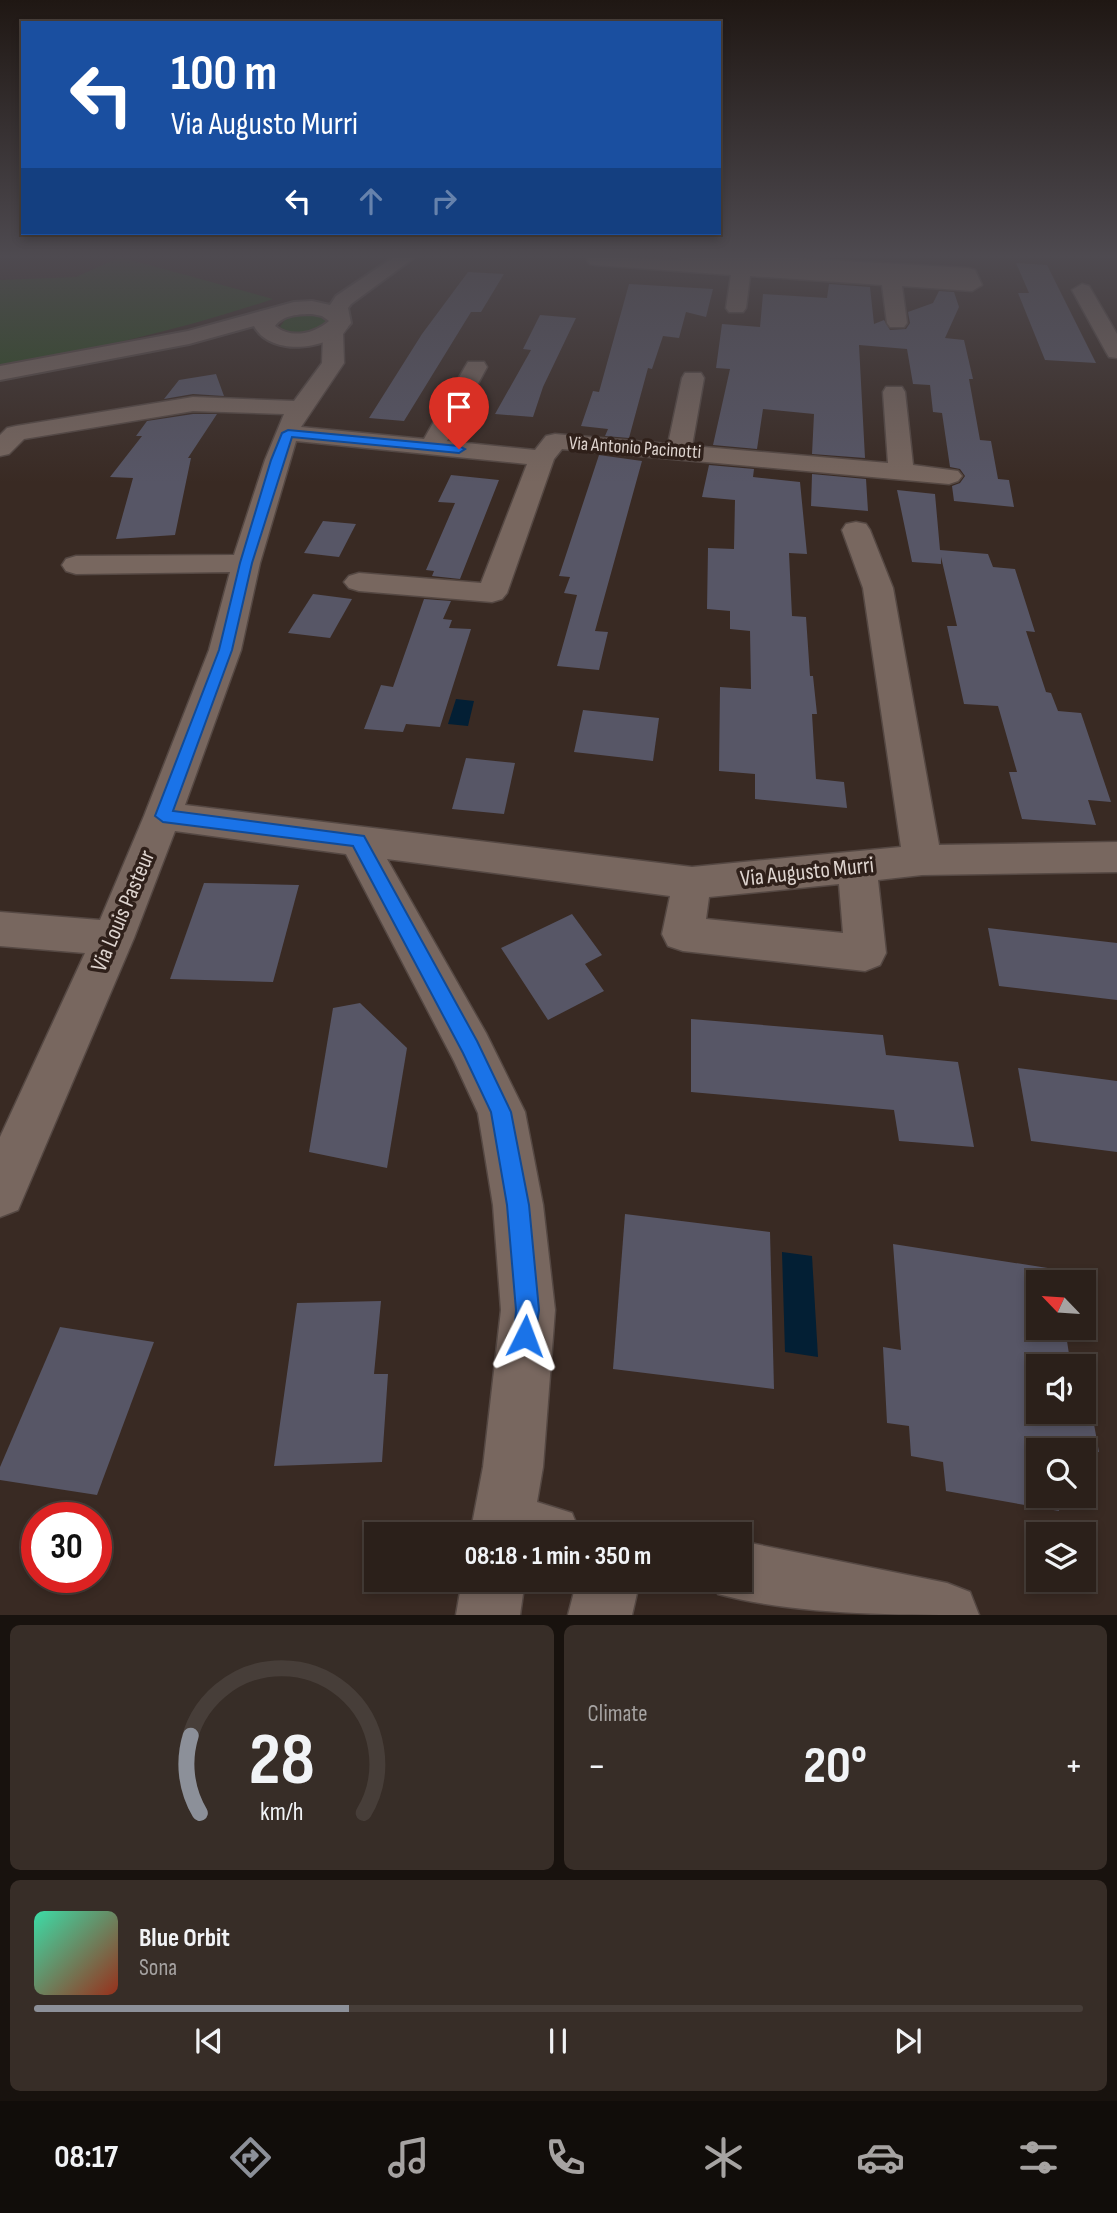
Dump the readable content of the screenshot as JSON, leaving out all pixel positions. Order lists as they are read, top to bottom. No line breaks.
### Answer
{"streets":{"street":["Via Antonio Pacinotti","Via Augusto Murri","Via Louis Pasteur"]},"crossings":[["Via Antonio Pacinotti","Via Louis Pasteur"],["Via Augusto Murri","Via Louis Pasteur"]],"north":"top left","page":{"turn":["100 m","Via Augusto Murri"],"limit":"30","trip":"08:18 · 1 min · 350 m","tile":"Climate","heat":["−","20°","+"],"song":["Blue Orbit","Sona"],"tabs":"08:17","gauge":["28","km/h"]}}
